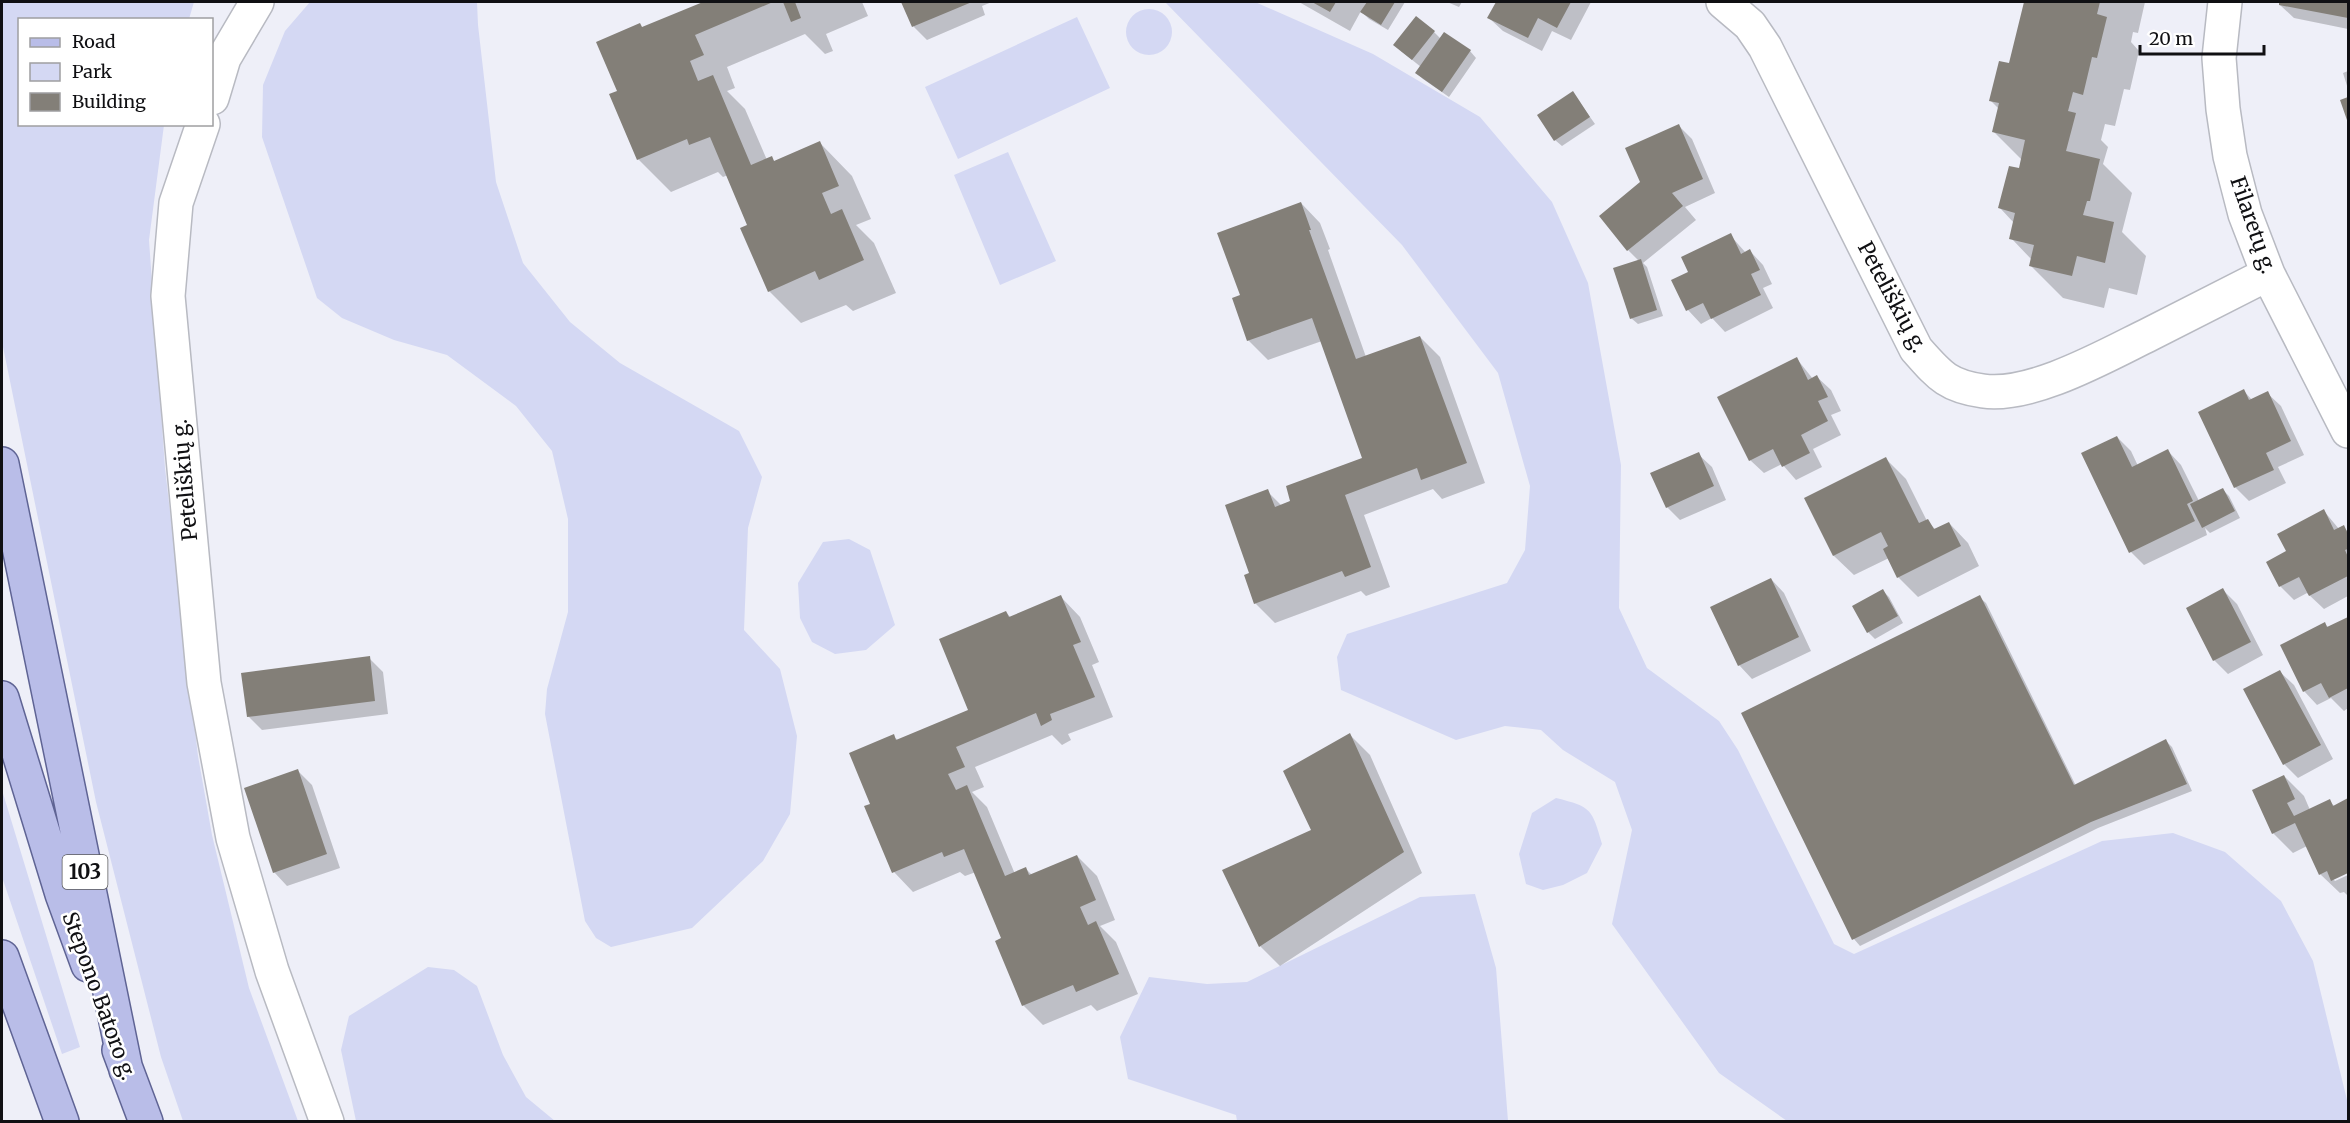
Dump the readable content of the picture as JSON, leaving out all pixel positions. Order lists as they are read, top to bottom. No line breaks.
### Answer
{"streets":{"main road":["103","Stepono Batoro g."],"street":["Filaretų g.","Peteliškių g."]},"crossings":[["Filaretų g.","Peteliškių g."],["103","Stepono Batoro g."]],"legend":["Road","Park","Building"],"scale_bar":"20 m"}
